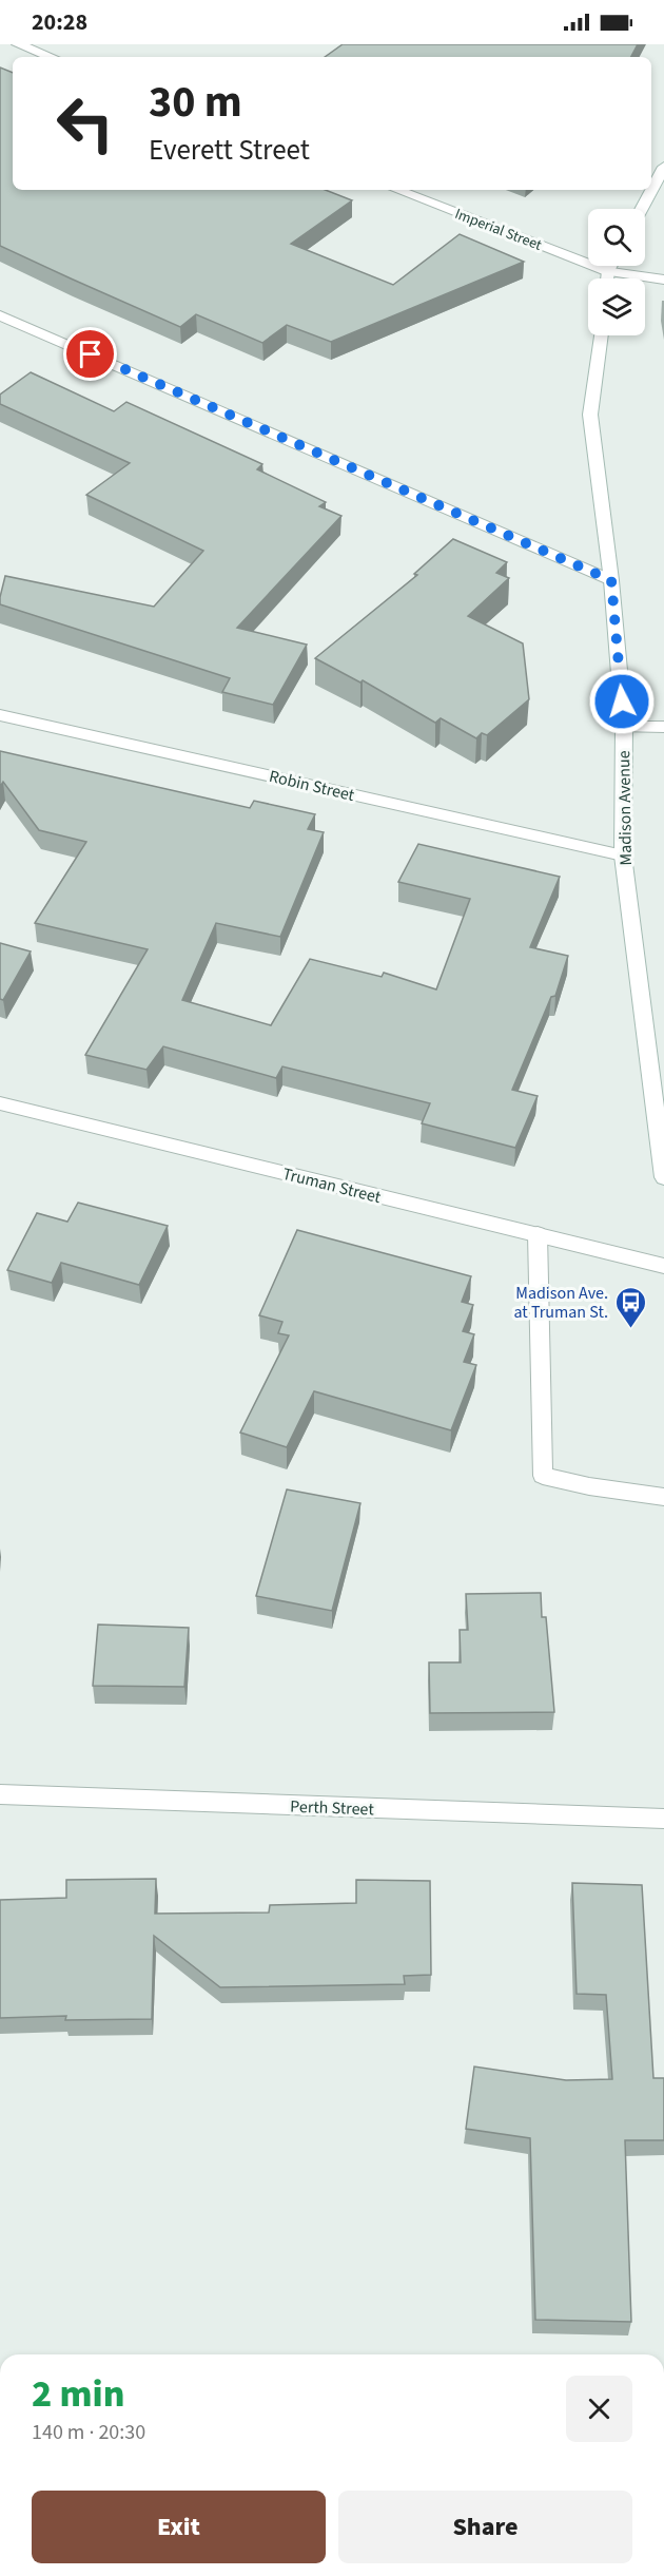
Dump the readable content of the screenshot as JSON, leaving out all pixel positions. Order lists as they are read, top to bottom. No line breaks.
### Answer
{"streets":{"street":["Imperial Street","Robin Street","Madison Avenue","Truman Street","Perth Street"]},"crossings":[["Robin Street","Madison Avenue"]],"places":{"bus stop":["Madison Ave. at Truman St."]},"page":{"status":"20:28","turn":["30 m","Everett Street"],"heading":["2 min","140 m · 20:30"],"buttons":["Exit","Share"]}}
